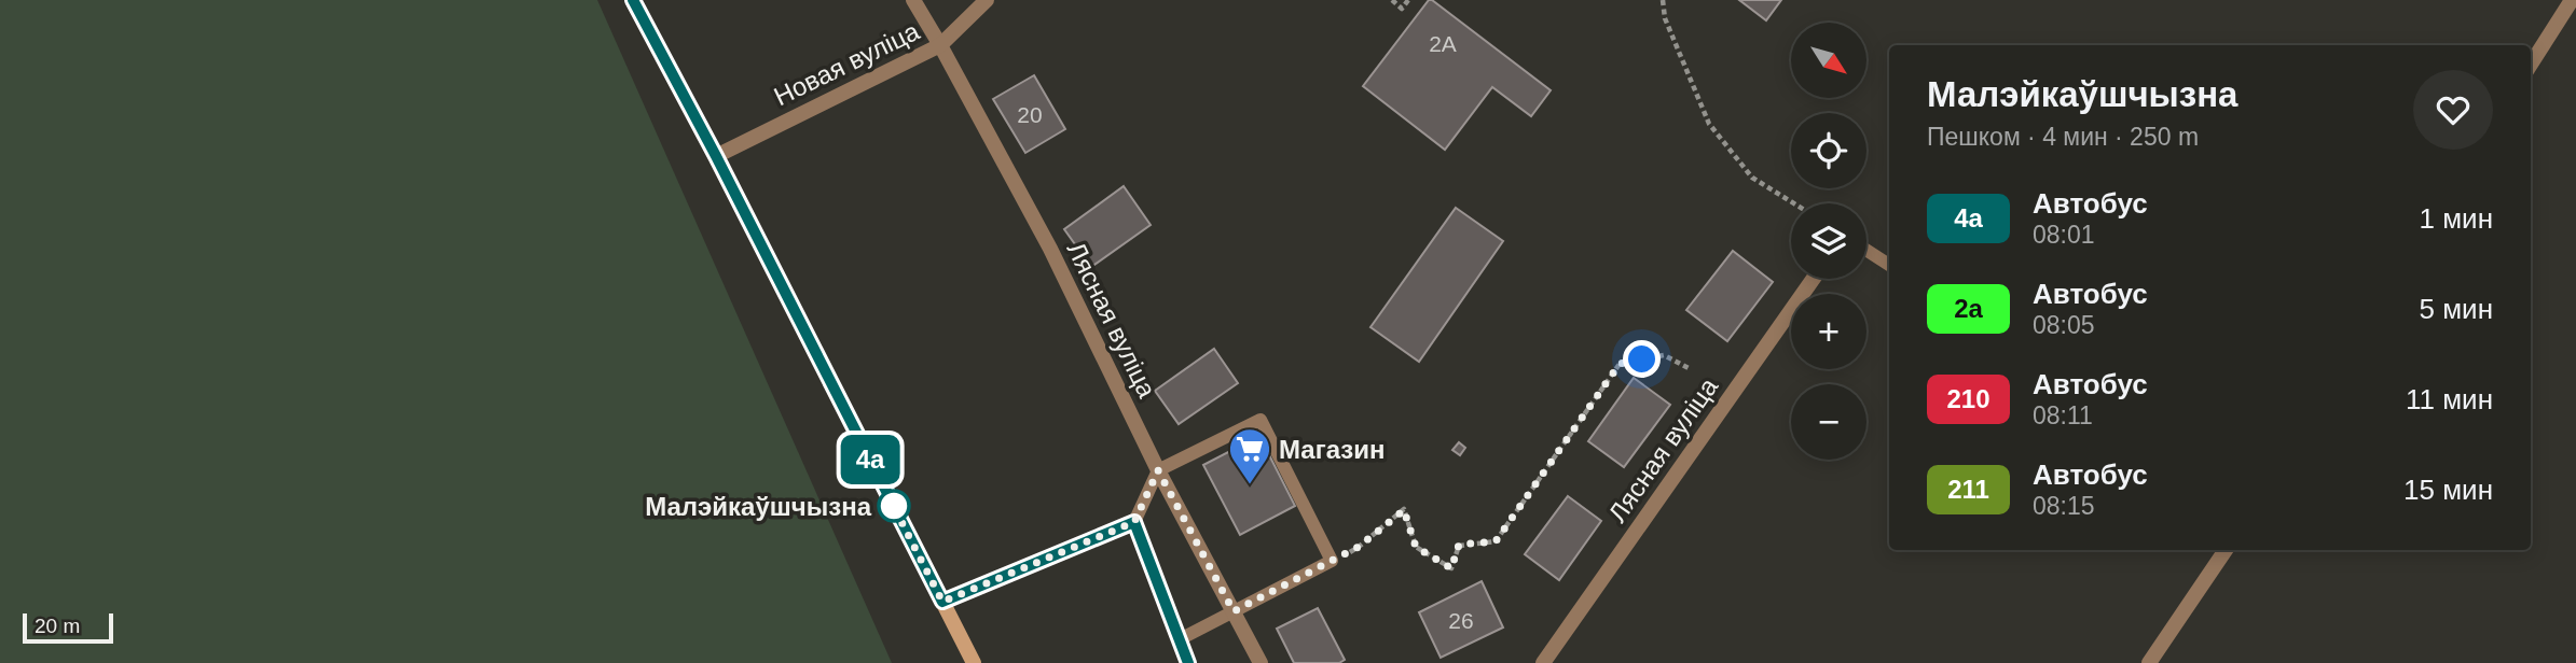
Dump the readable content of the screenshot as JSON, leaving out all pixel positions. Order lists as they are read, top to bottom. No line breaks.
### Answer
{"streets":{"street":["Новая вуліца","Лясная вуліца"]},"crossings":[["Новая вуліца","Лясная вуліца"]],"places":{"supermarket":["Магазин"],"other":["Малэйкаўшчызна"]},"lines":["bus line 4а"],"house_numbers":["2А","20","26"],"scale_bar":"20 m","north":"bottom right","page":{"on_map":"4а","map_buttons":["+","−"],"heading":["Малэйкаўшчызна","Пешком · 4 мин · 250 m"],"list":[{"mark":"4а","name":"Автобус","note":"08:01","value":"1 мин"},{"mark":"2а","name":"Автобус","note":"08:05","value":"5 мин"},{"mark":"210","name":"Автобус","note":"08:11","value":"11 мин"},{"mark":"211","name":"Автобус","note":"08:15","value":"15 мин"}],"scale":"20 m"}}
